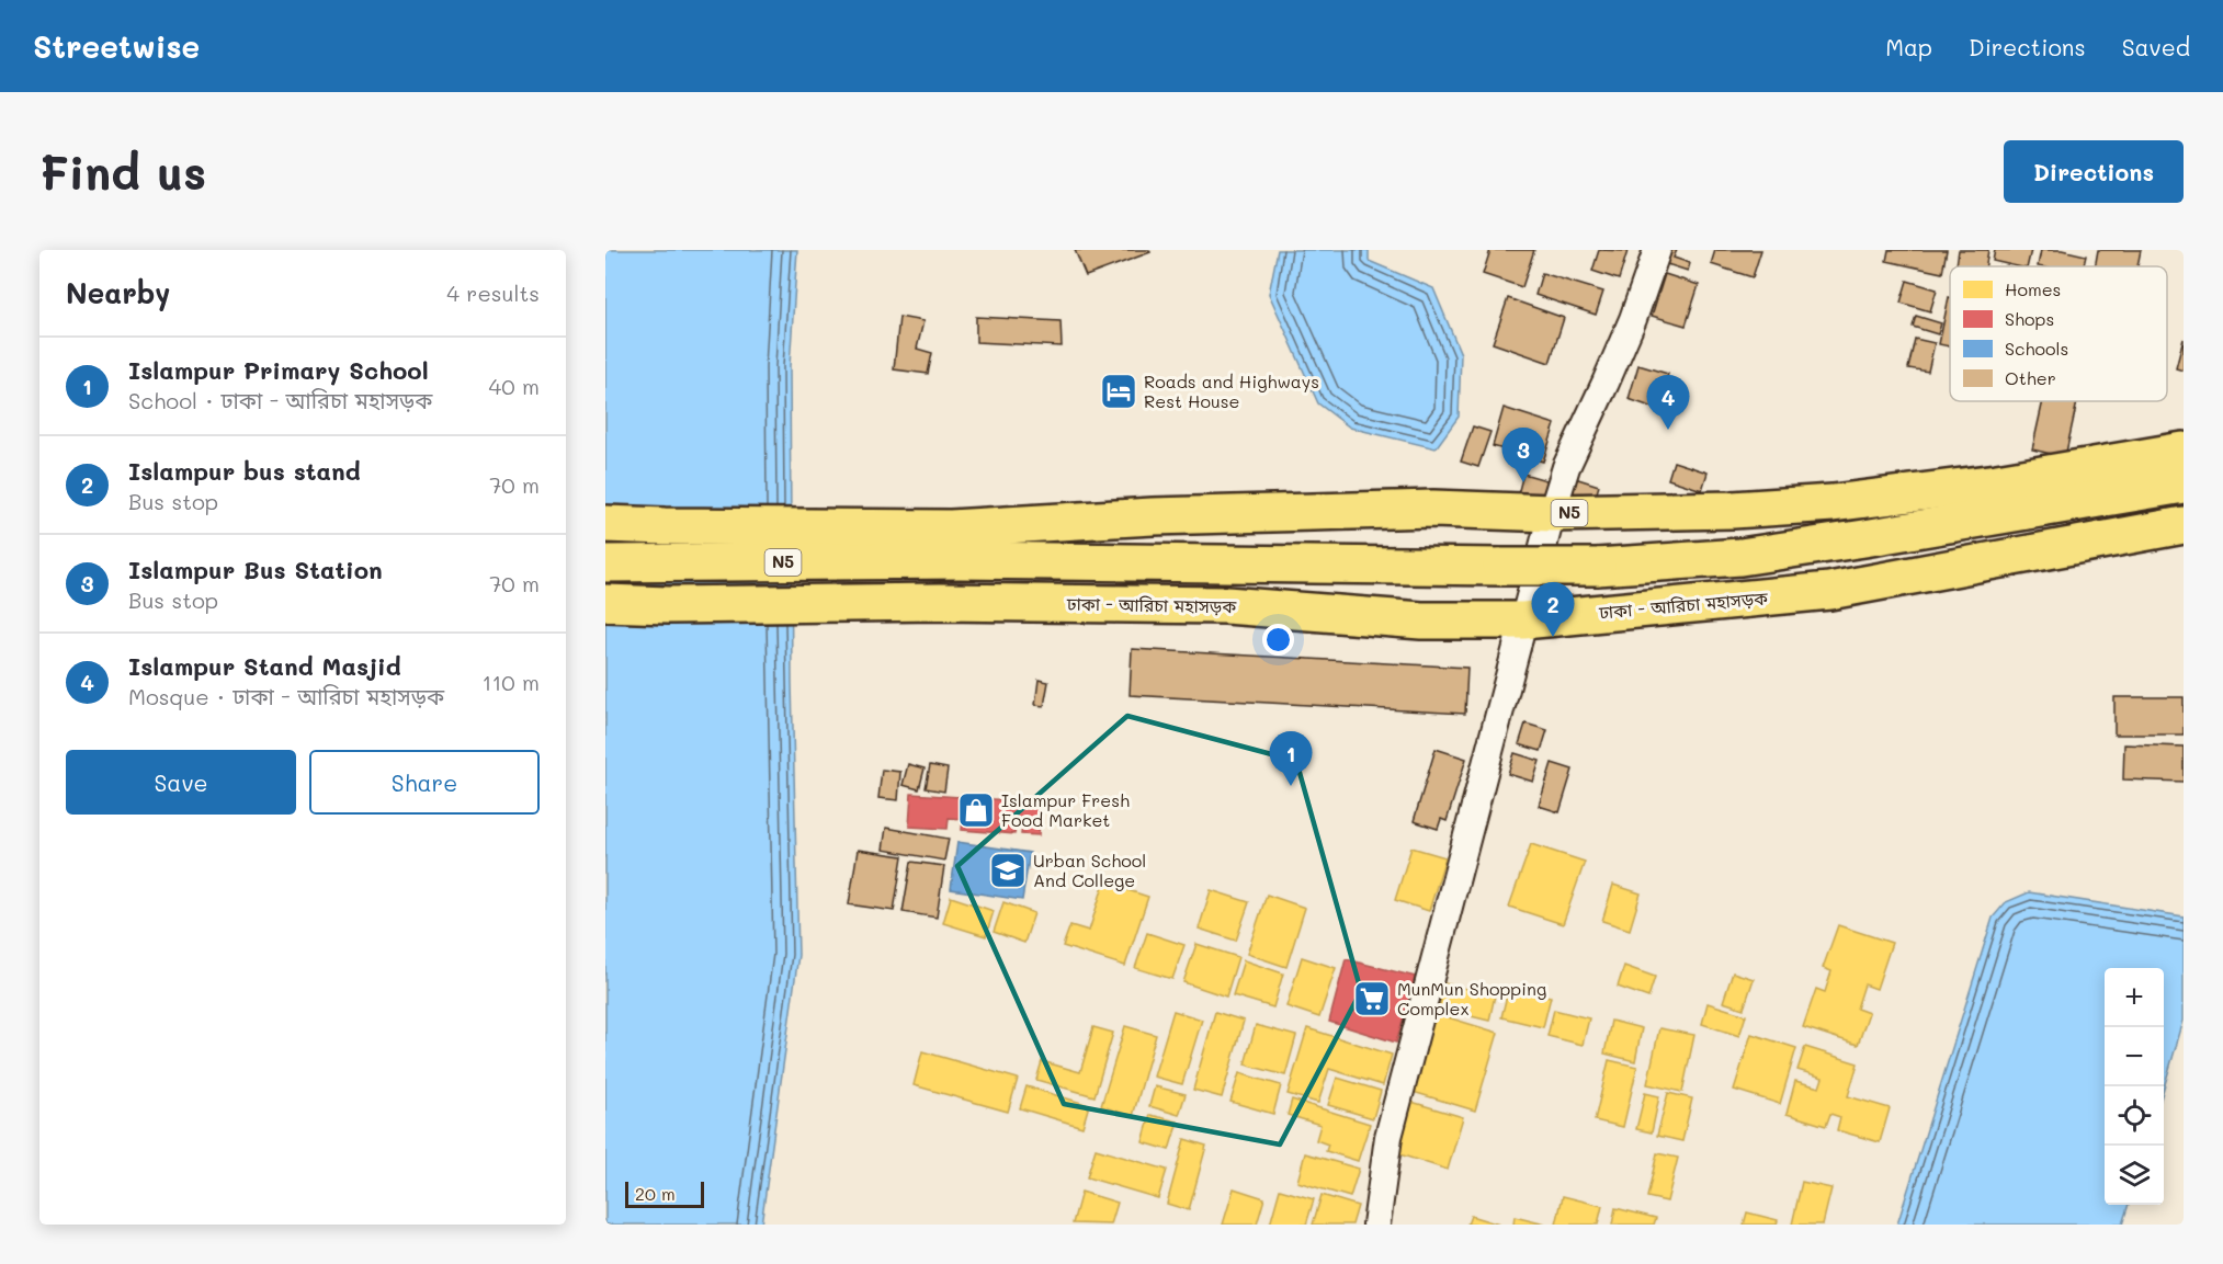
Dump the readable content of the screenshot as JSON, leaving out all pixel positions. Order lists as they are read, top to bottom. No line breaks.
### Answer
{"streets":{"highway":["N5","ঢাকা - আরিচা মহাসড়ক"]},"places":{"hotel":["Roads and Highways Rest House"],"shop":["Islampur Fresh Food Market"],"school or university":["Urban School And College"],"supermarket":["MunMun Shopping Complex"]},"legend":["Homes","Shops","Schools","Other"],"scale_bar":"20 m","page":{"header":"Streetwise","nav":["Map","Directions","Saved"],"buttons":["Directions",["Save","Share"]],"title":"Find us","heading":["Nearby","4 results"],"list":[{"mark":"1","name":"Islampur Primary School","note":"School · ঢাকা - আরিচা মহাসড়ক","value":"40 m"},{"mark":"2","name":"Islampur bus stand","note":"Bus stop","value":"70 m"},{"mark":"3","name":"Islampur Bus Station","note":"Bus stop","value":"70 m"},{"mark":"4","name":"Islampur Stand Masjid","note":"Mosque · ঢাকা - আরিচা মহাসড়ক","value":"110 m"}],"pins":["4","3","2","1"],"map_buttons":["+","−"],"scale":"20 m"}}
